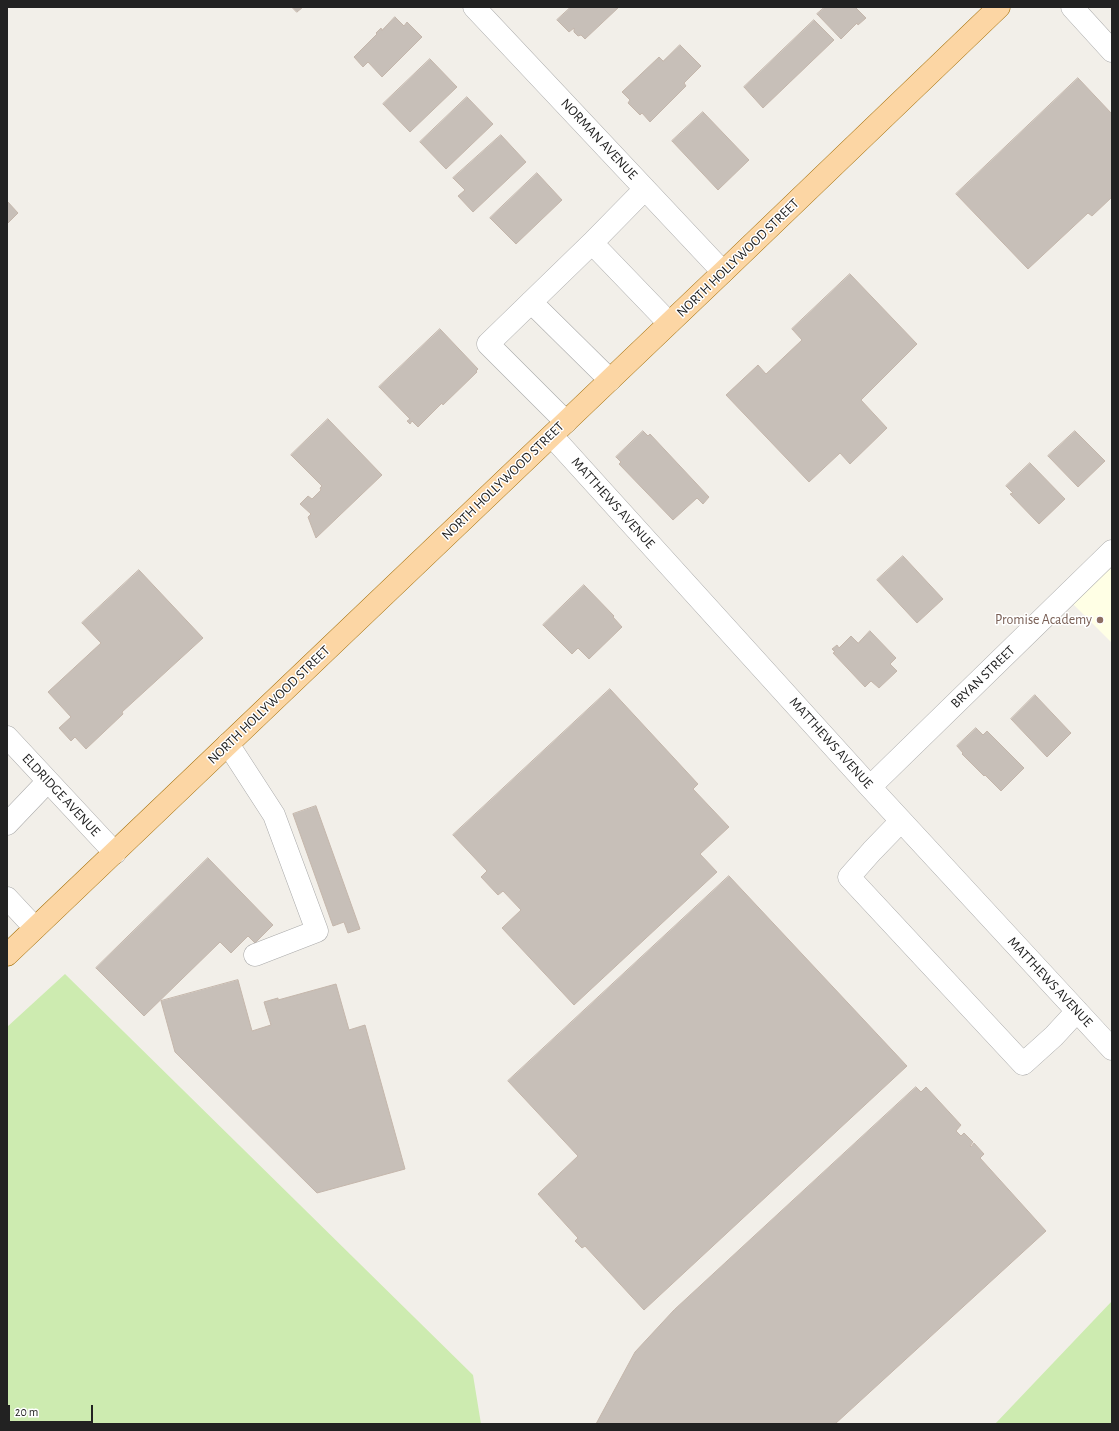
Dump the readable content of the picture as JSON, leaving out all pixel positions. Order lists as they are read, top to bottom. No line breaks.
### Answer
{"streets":{"main road":["NORTH HOLLYWOOD STREET"],"street":["NORMAN AVENUE","MATTHEWS AVENUE","BRYAN STREET","ELDRIDGE AVENUE"]},"crossings":[["NORMAN AVENUE","NORTH HOLLYWOOD STREET"],["NORTH HOLLYWOOD STREET","MATTHEWS AVENUE"],["NORTH HOLLYWOOD STREET","ELDRIDGE AVENUE"],["MATTHEWS AVENUE","BRYAN STREET"]],"places":["Promise Academy"],"scale_bar":"20 m"}
